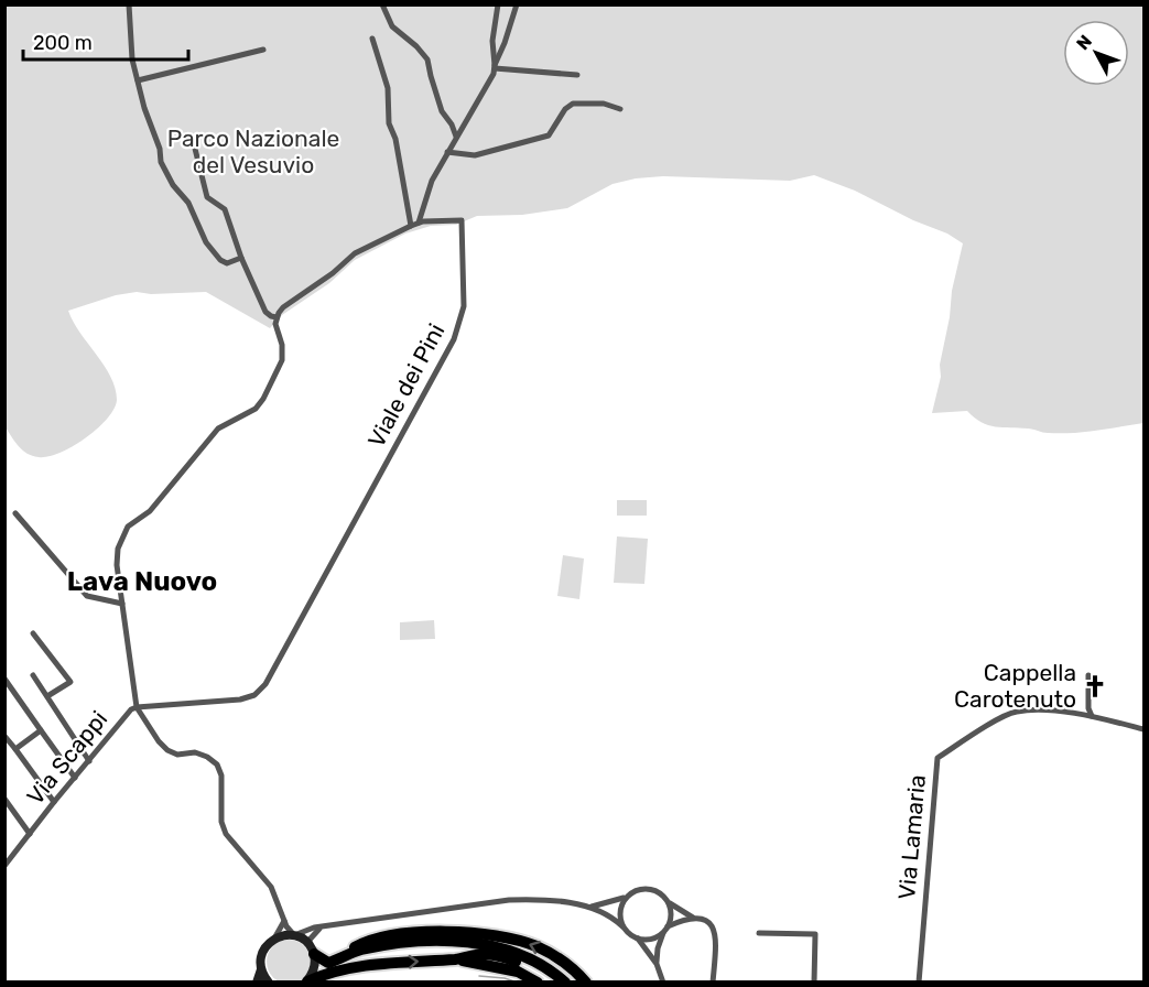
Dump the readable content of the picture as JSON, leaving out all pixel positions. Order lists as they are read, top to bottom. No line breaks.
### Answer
{"streets":{"street":["Viale dei Pini","Via Scappi","Via Lamaria"]},"crossings":[["Viale dei Pini","Via Scappi"]],"districts":["Lava Nuovo"],"parks":["Parco Nazionale del Vesuvio"],"places":{"church":["Cappella Carotenuto"]},"scale_bar":"200 m","north":"top left"}
